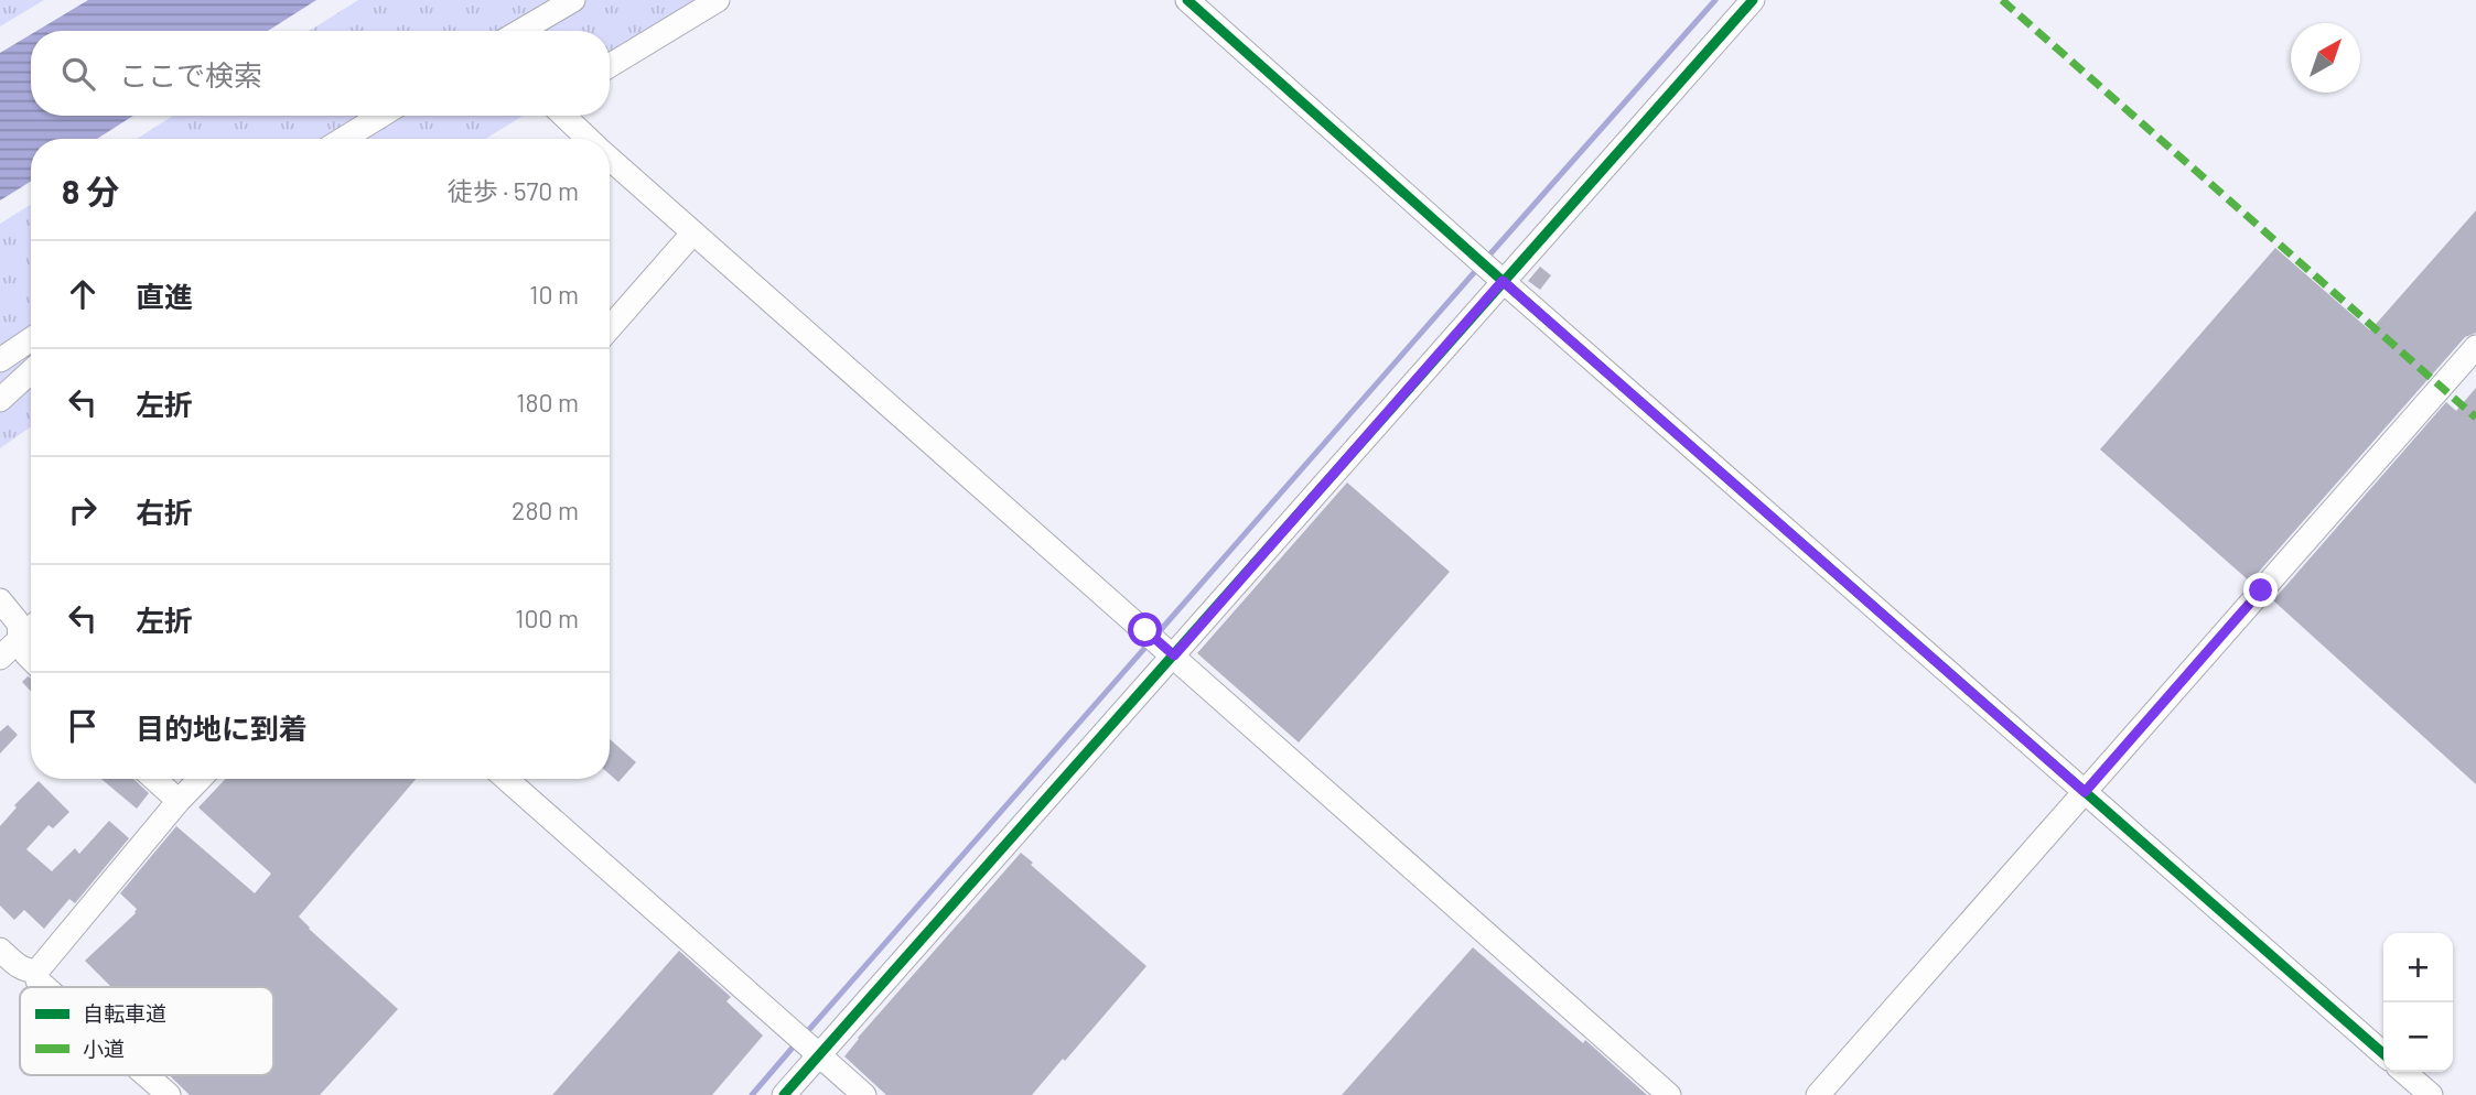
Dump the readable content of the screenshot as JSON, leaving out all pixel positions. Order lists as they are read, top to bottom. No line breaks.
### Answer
{"legend":["自転車道","小道"],"north":"top right","page":{"search":"ここで検索","heading":["8 分","徒歩 · 570 m"],"list":[["直進","10 m"],["左折","180 m"],["右折","280 m"],["左折","100 m"],"目的地に到着"],"map_buttons":["+","−"]}}
